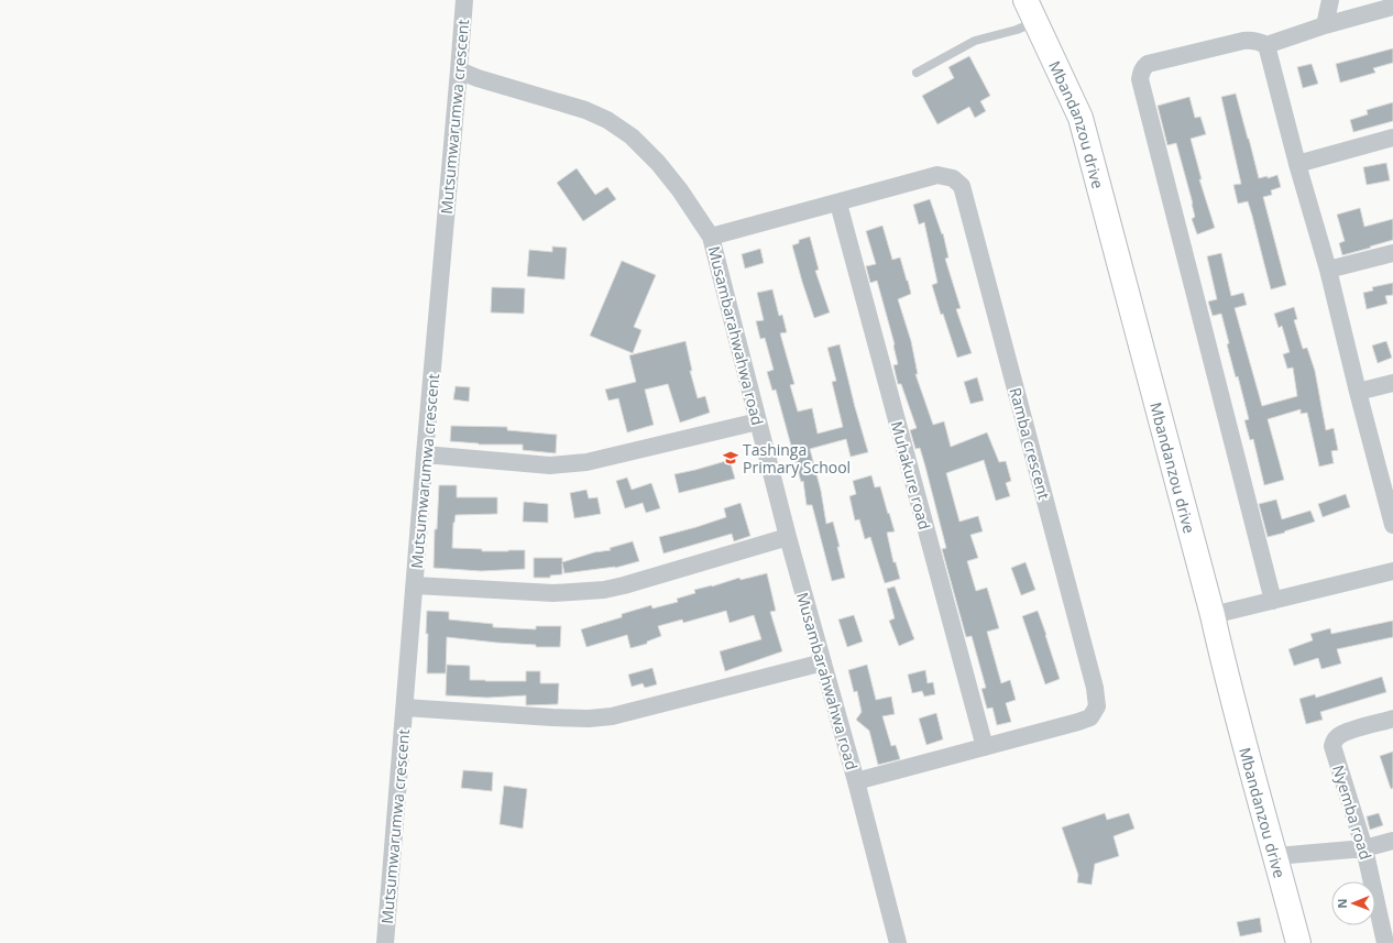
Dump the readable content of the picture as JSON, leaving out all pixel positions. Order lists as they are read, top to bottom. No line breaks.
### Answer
{"streets":{"street":["Mutsumwarumwa crescent","Mbandanzou drive","Musambarahwahwa road","Ramba crescent","Muhakure road","Nyemba road"]},"crossings":[["Mutsumwarumwa crescent","Musambarahwahwa road"],["Musambarahwahwa road","Ramba crescent"],["Ramba crescent","Muhakure road"]],"places":{"school or university":["Tashinga Primary School"]},"north":"left"}
